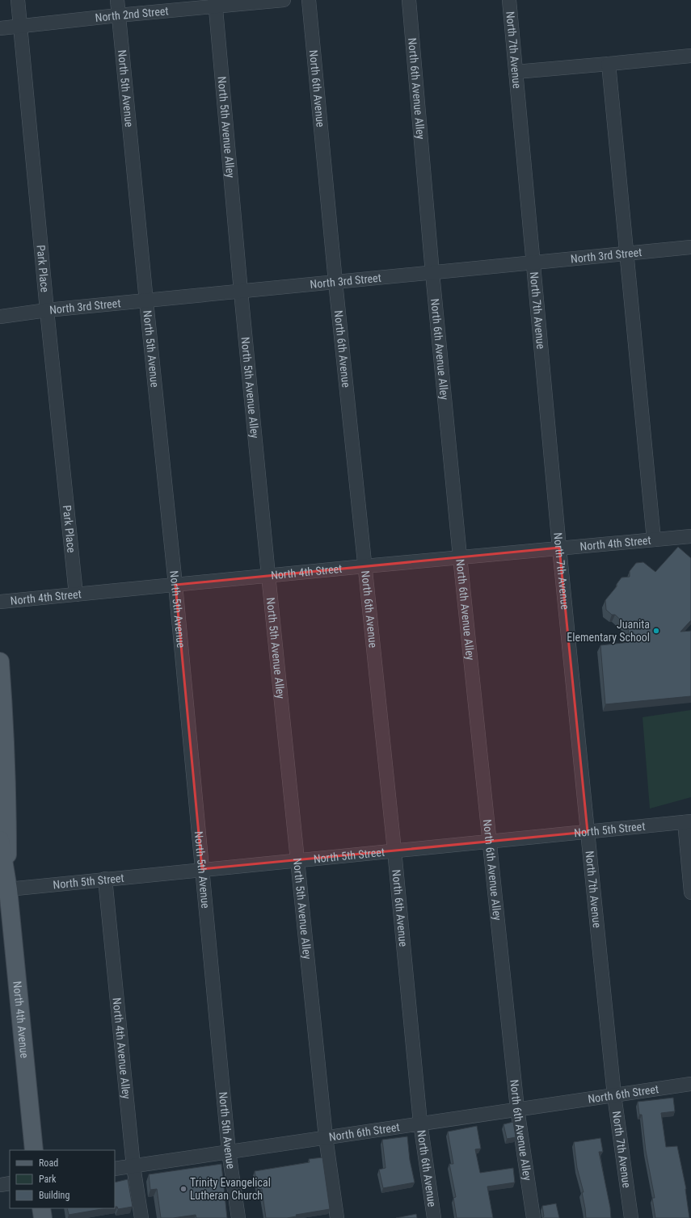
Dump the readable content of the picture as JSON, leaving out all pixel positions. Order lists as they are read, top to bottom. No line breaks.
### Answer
{"streets":{"main road":["North 4th Avenue"],"street":["North 2nd Street","North 7th Avenue","North 5th Avenue","North 6th Avenue","North 6th Avenue Alley","North 5th Avenue Alley","North 3rd Street","Park Place","North 4th Street","North 5th Street","North 4th Avenue Alley","North 6th Street"]},"crossings":[["North 2nd Street","North 5th Avenue"],["North 2nd Street","North 5th Avenue Alley"],["North 2nd Street","Park Place"],["North 7th Avenue","North 3rd Street"],["North 7th Avenue","North 4th Street"],["North 7th Avenue","North 5th Street"],["North 7th Avenue","North 6th Street"],["North 5th Avenue","North 3rd Street"],["North 5th Avenue","North 4th Street"],["North 5th Avenue","North 5th Street"],["North 5th Avenue","North 6th Street"],["North 6th Avenue","North 3rd Street"],["North 6th Avenue","North 4th Street"],["North 6th Avenue","North 5th Street"],["North 6th Avenue","North 6th Street"],["North 6th Avenue Alley","North 3rd Street"],["North 6th Avenue Alley","North 4th Street"],["North 6th Avenue Alley","North 5th Street"],["North 6th Avenue Alley","North 6th Street"],["North 5th Avenue Alley","North 3rd Street"],["North 5th Avenue Alley","North 4th Street"],["North 5th Avenue Alley","North 5th Street"],["North 5th Avenue Alley","North 6th Street"],["North 3rd Street","Park Place"],["Park Place","North 4th Street"],["North 5th Street","North 4th Avenue"],["North 5th Street","North 4th Avenue Alley"],["North 4th Avenue Alley","North 6th Street"]],"places":["Juanita Elementary School","Trinity Evangelical Lutheran Church"],"legend":["Road","Park","Building"]}
